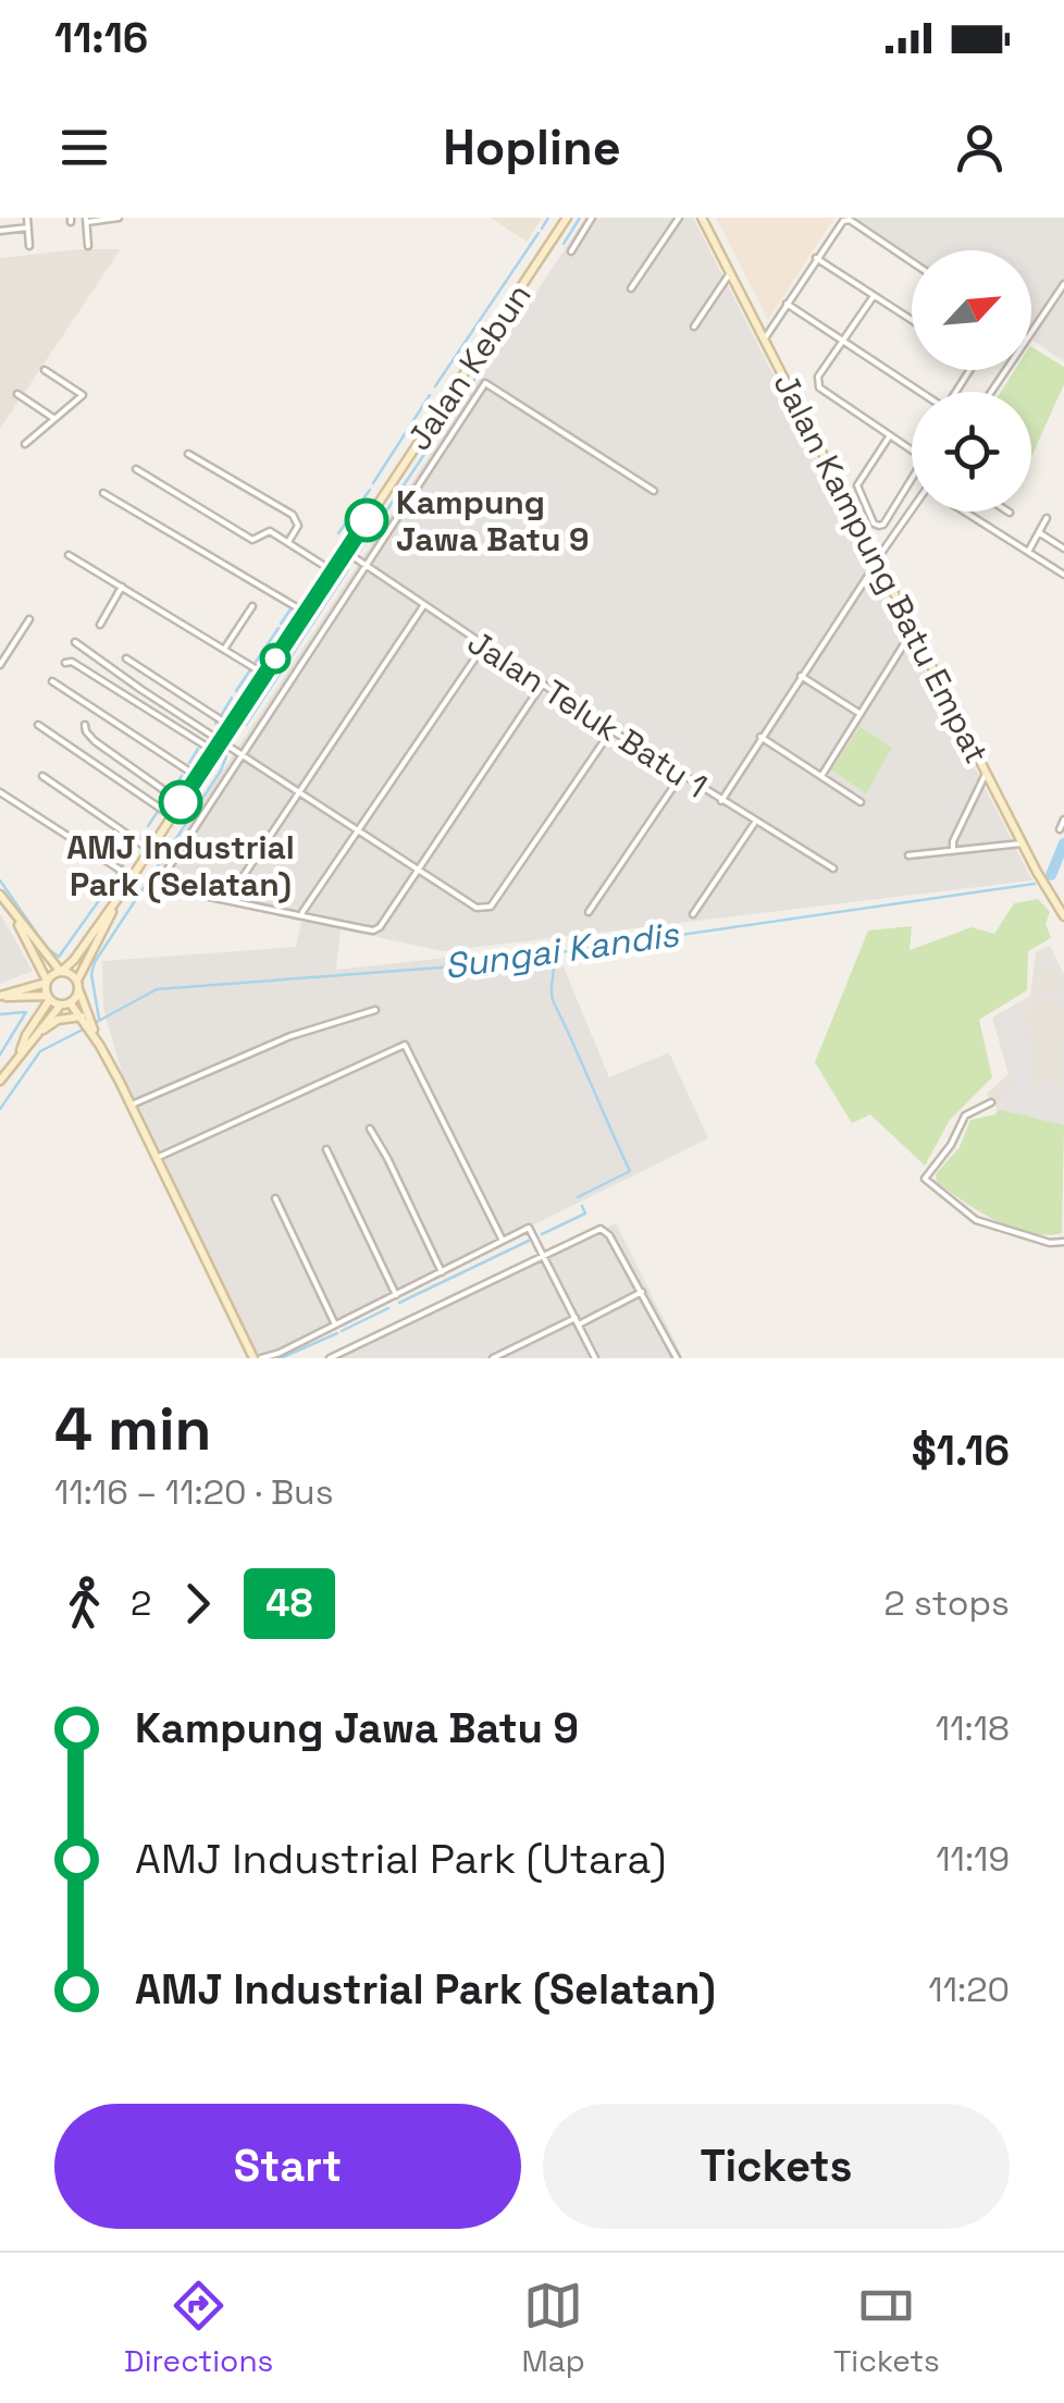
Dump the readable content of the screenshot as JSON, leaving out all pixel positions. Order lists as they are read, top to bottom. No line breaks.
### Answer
{"streets":{"main road":["Jalan Kebun","Jalan Kampung Batu Empat"],"street":["Jalan Teluk Batu 1"]},"crossings":[["Jalan Kebun","Jalan Teluk Batu 1"]],"water":["Sungai Kandis"],"places":["Kampung Jawa Batu 9","AMJ Industrial Park (Selatan)"],"lines":["bus line 48"],"north":"top right","page":{"status":"11:16","header":"Hopline","heading":["4 min","11:16 – 11:20 · Bus","$1.16"],"legs":["2","48","2 stops"],"list":[{"name":"Kampung Jawa Batu 9","value":"11:18"},{"name":"AMJ Industrial Park (Utara)","value":"11:19"},{"name":"AMJ Industrial Park (Selatan)","value":"11:20"}],"buttons":["Start","Tickets"],"tabs":["Directions","Map","Tickets"]}}
